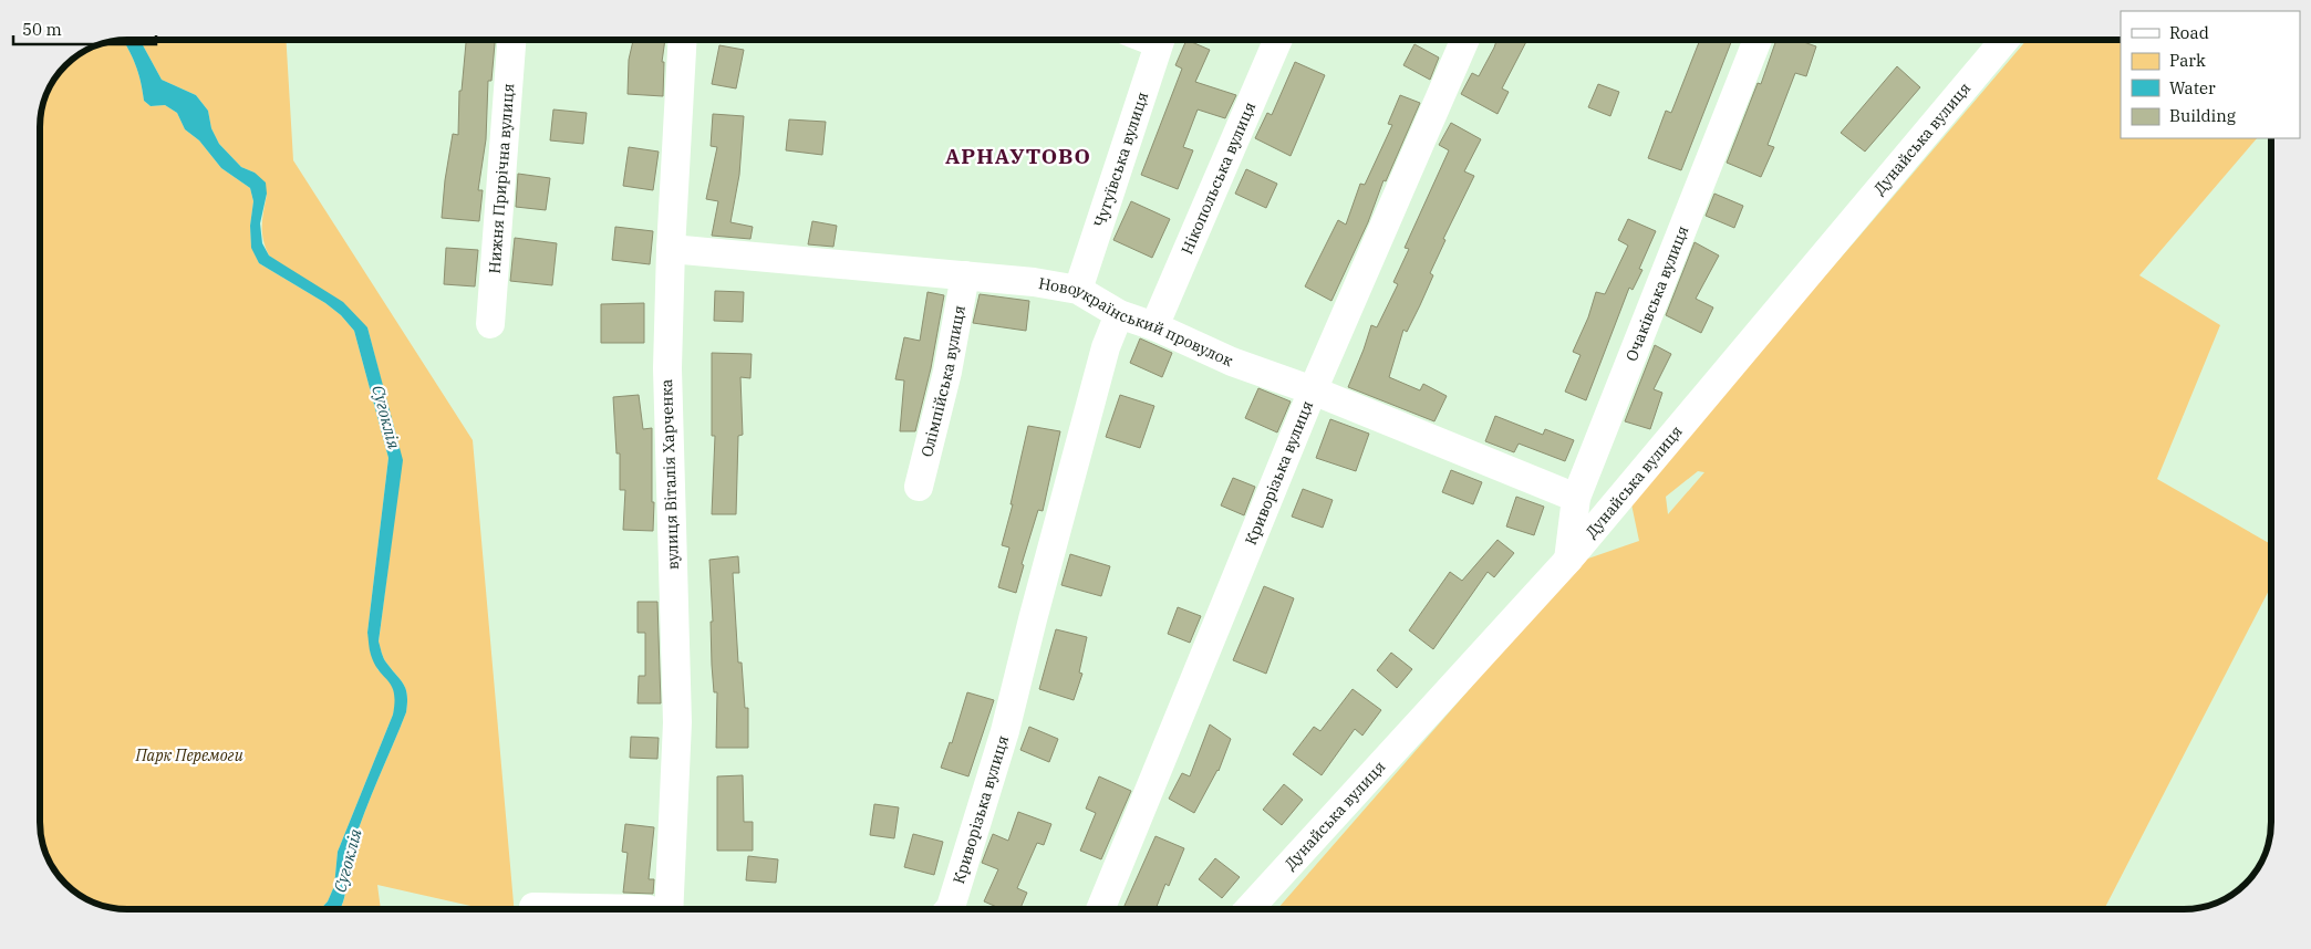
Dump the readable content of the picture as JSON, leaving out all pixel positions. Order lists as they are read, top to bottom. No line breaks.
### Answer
{"streets":{"street":["Дунайська вулиця","Чугуївська вулиця","Нижня Прирічна вулиця","Нікопольська вулиця","Очаківська вулиця","Новоукраїнський провулок","Олімпійська вулиця","Криворізька вулиця","вулиця Віталія Харченка"]},"crossings":[["Дунайська вулиця","Очаківська вулиця"],["Чугуївська вулиця","Новоукраїнський провулок"],["Нікопольська вулиця","Новоукраїнський провулок"],["Очаківська вулиця","Новоукраїнський провулок"],["Новоукраїнський провулок","Олімпійська вулиця"],["Новоукраїнський провулок","Криворізька вулиця"],["Новоукраїнський провулок","вулиця Віталія Харченка"]],"districts":["АРНАУТОВО"],"water":["Сугоклія"],"parks":["Парк Перемоги"],"legend":["Road","Park","Water","Building"],"scale_bar":"50 m"}
